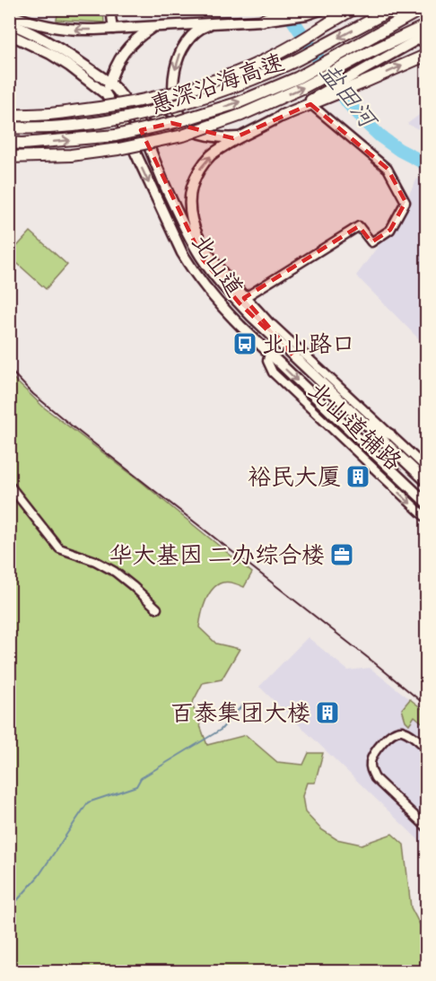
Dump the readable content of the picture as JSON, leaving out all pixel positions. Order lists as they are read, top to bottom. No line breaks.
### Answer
{"streets":{"highway":["惠深沿海高速"],"main road":["北山道"],"street":["北山道辅路"]},"crossings":[["北山道","北山道辅路"]],"water":["盐田河"],"places":{"bus stop":["北山路口"],"building":["裕民大厦","百泰集团大楼"],"office":["华大基因 二办综合楼"]}}
